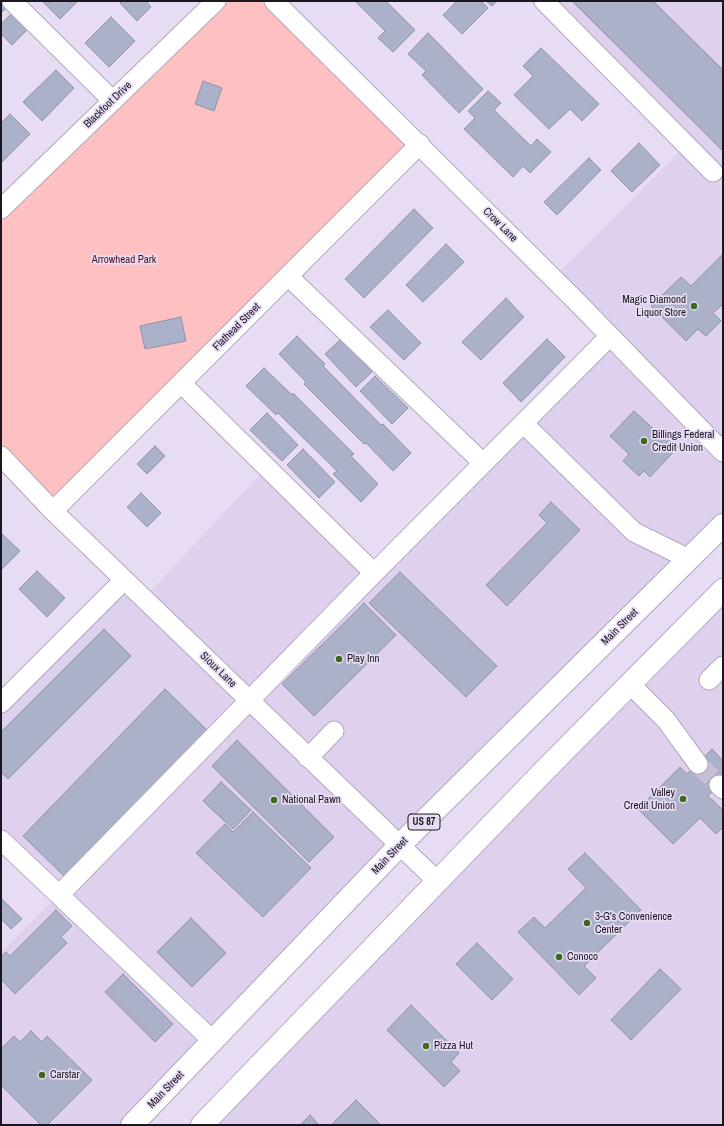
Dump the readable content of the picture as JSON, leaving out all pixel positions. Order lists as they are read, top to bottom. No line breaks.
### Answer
{"streets":{"main road":["Main Street","US 87"],"street":["Blackfoot Drive","Crow Lane","Flathead Street","Sioux Lane"]},"crossings":[["Crow Lane","Flathead Street"],["Flathead Street","Sioux Lane"],["Main Street","Sioux Lane"]],"parks":["Arrowhead Park"],"places":["Magic Diamond Liquor Store","Billings Federal Credit Union","Play Inn","Valley Credit Union","National Pawn","3-G's Convenience Center","Conoco","Pizza Hut","Carstar"]}
